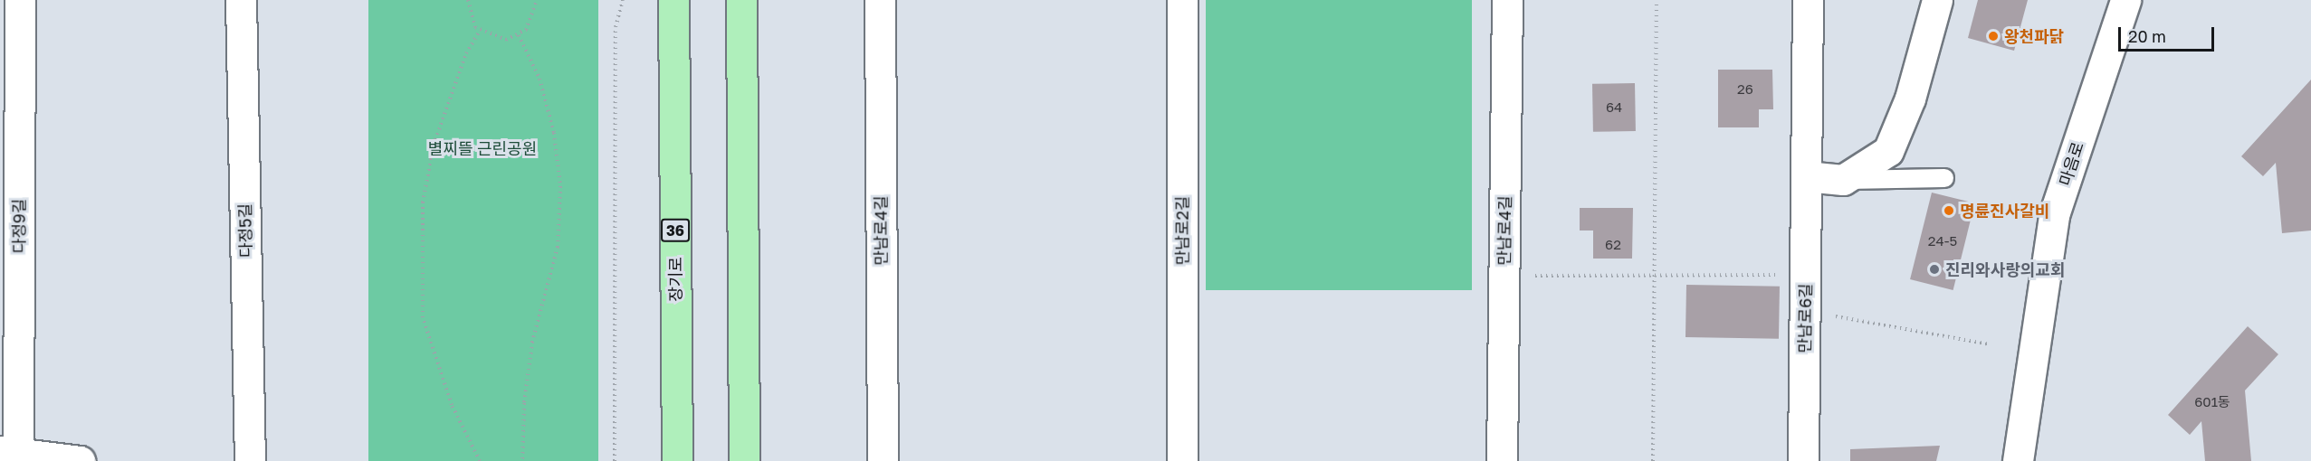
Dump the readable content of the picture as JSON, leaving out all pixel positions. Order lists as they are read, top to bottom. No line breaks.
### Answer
{"streets":{"main road":["36","장기로"],"street":["마음로","다정9길","다정5길","만남로4길","만남로2길","만남로6길"]},"parks":["별찌뜰 근린공원"],"places":["왕천파닭","명륜진사갈비","진리와사랑의교회"],"house_numbers":["26","64","24-5","62","601동"],"scale_bar":"20 m"}
